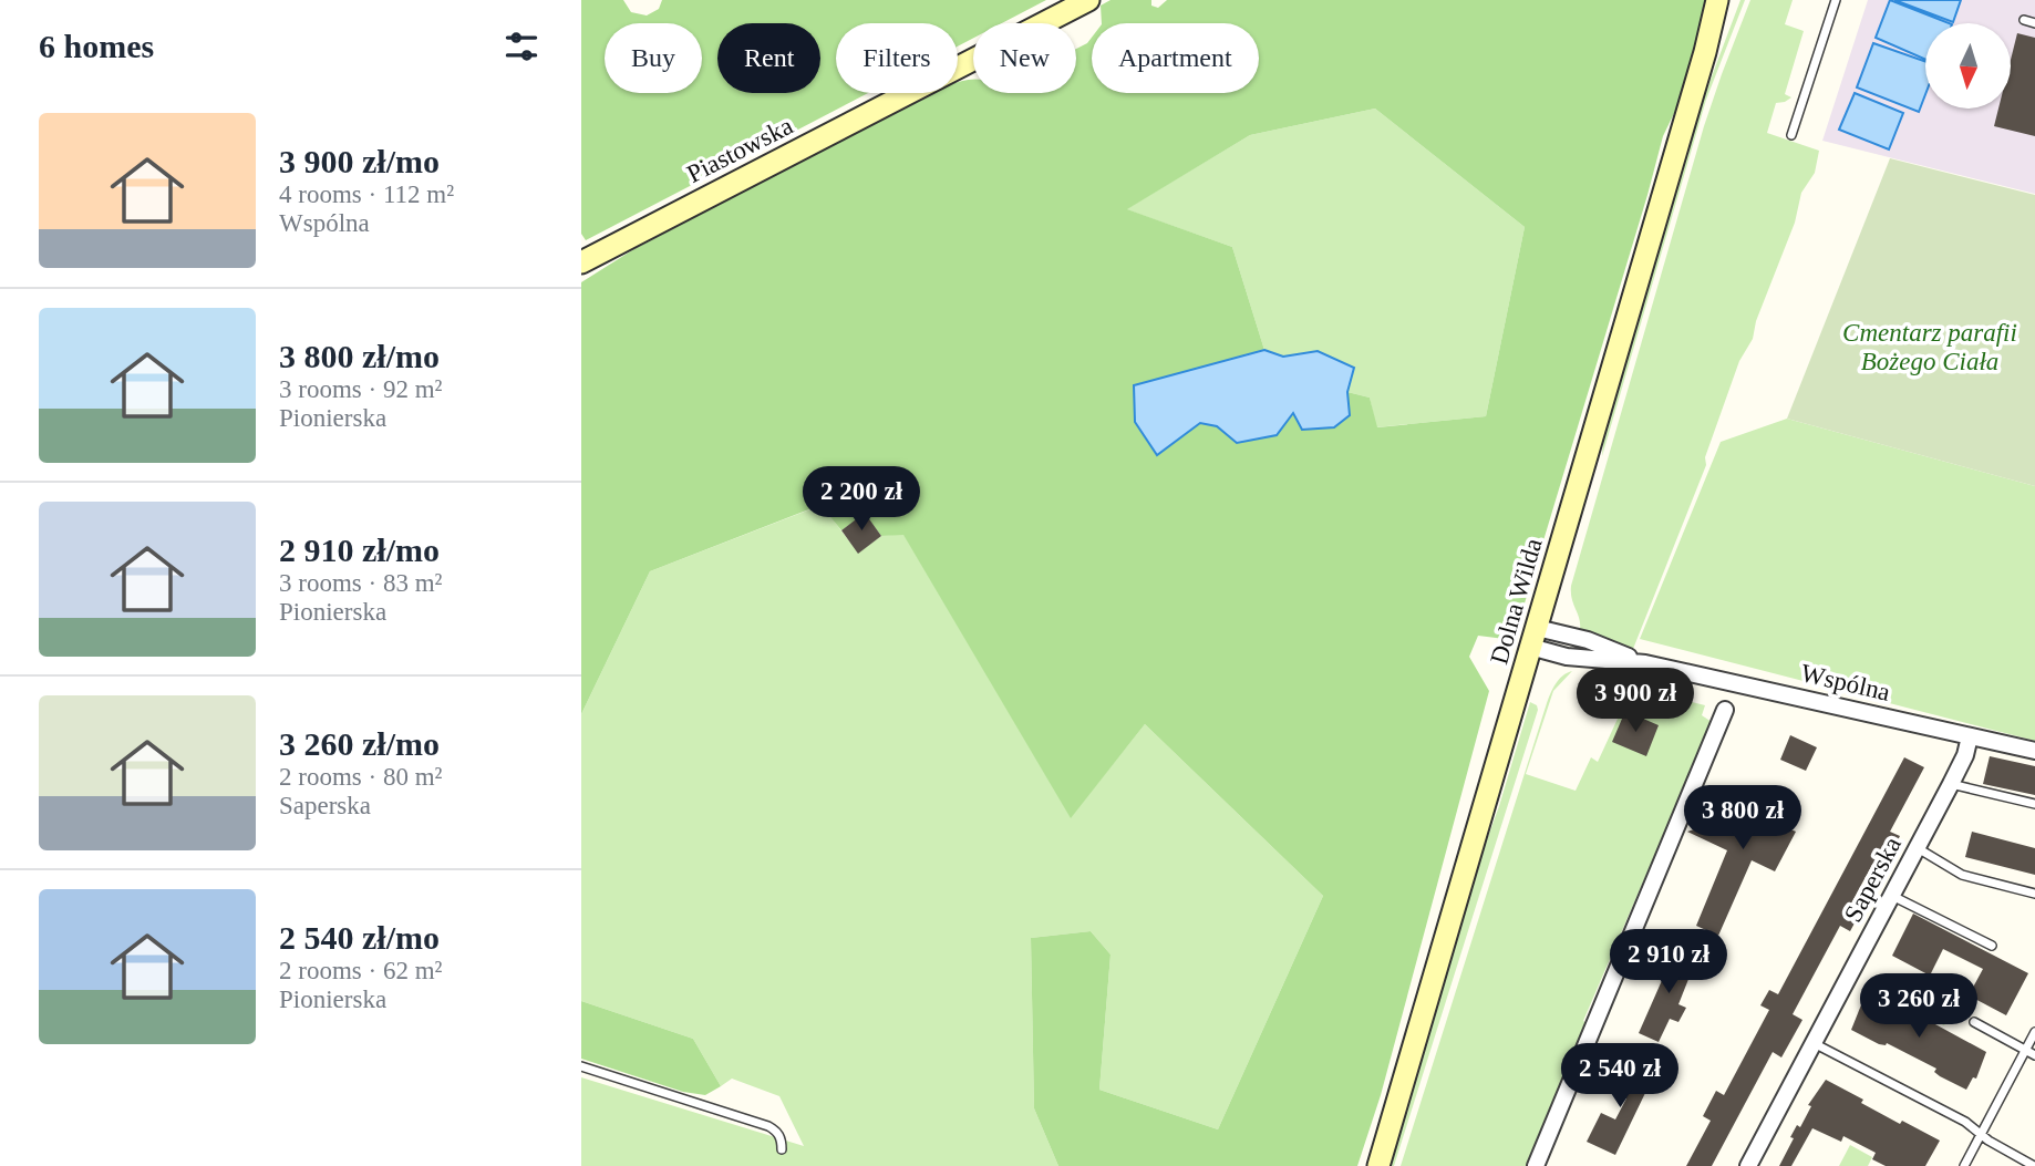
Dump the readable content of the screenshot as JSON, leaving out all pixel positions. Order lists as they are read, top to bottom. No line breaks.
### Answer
{"streets":{"main road":["Piastowska","Dolna Wilda"],"street":["Wspólna","Saperska"]},"crossings":[["Dolna Wilda","Wspólna"],["Wspólna","Saperska"]],"parks":["Cmentarz parafii Bożego Ciała"],"north":"bottom","page":{"heading":"6 homes","chip":["Buy","Rent","Filters","New","Apartment"],"list":[{"name":"3 900 zł/mo","note":"4 rooms · 112 m² · Wspólna"},{"name":"3 800 zł/mo","note":"3 rooms · 92 m² · Pionierska"},{"name":"2 910 zł/mo","note":"3 rooms · 83 m² · Pionierska"},{"name":"3 260 zł/mo","note":"2 rooms · 80 m² · Saperska"},{"name":"2 540 zł/mo","note":"2 rooms · 62 m² · Pionierska"}],"price":["2 200 zł","3 900 zł","3 800 zł","2 910 zł","3 260 zł","2 540 zł"]}}
